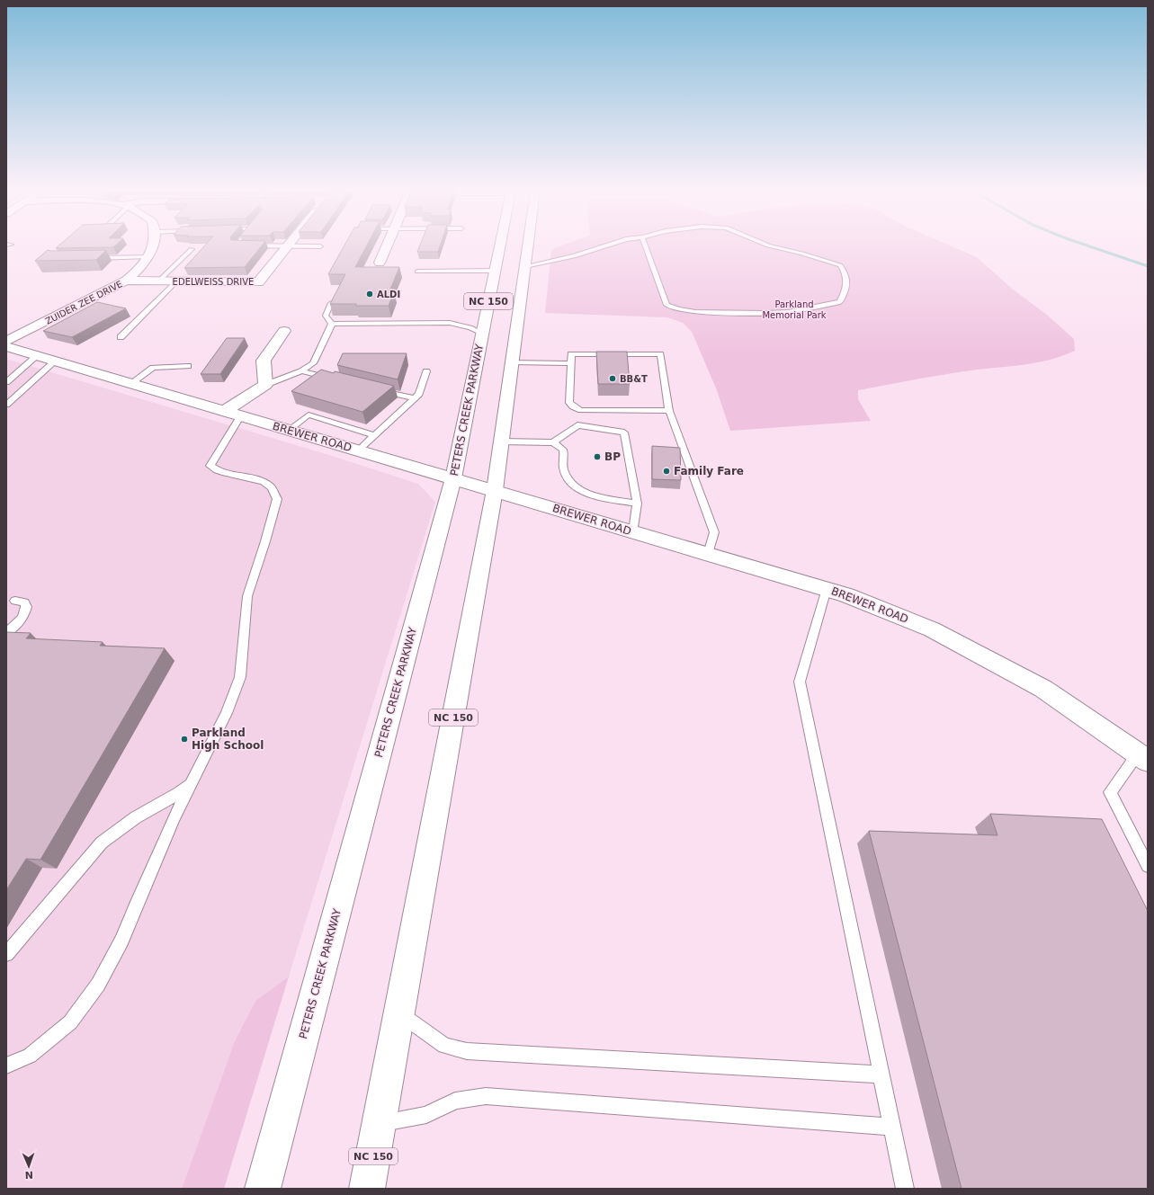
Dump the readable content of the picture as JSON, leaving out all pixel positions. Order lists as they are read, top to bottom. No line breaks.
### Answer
{"streets":{"street":["EDELWEISS DRIVE","NC 150","ZUIDER ZEE DRIVE","PETERS CREEK PARKWAY","BREWER ROAD"]},"crossings":[["EDELWEISS DRIVE","ZUIDER ZEE DRIVE"],["PETERS CREEK PARKWAY","BREWER ROAD"]],"parks":["Parkland Memorial Park"],"places":["ALDI","BB&T","BP","Family Fare","Parkland High School"],"north":"bottom"}
